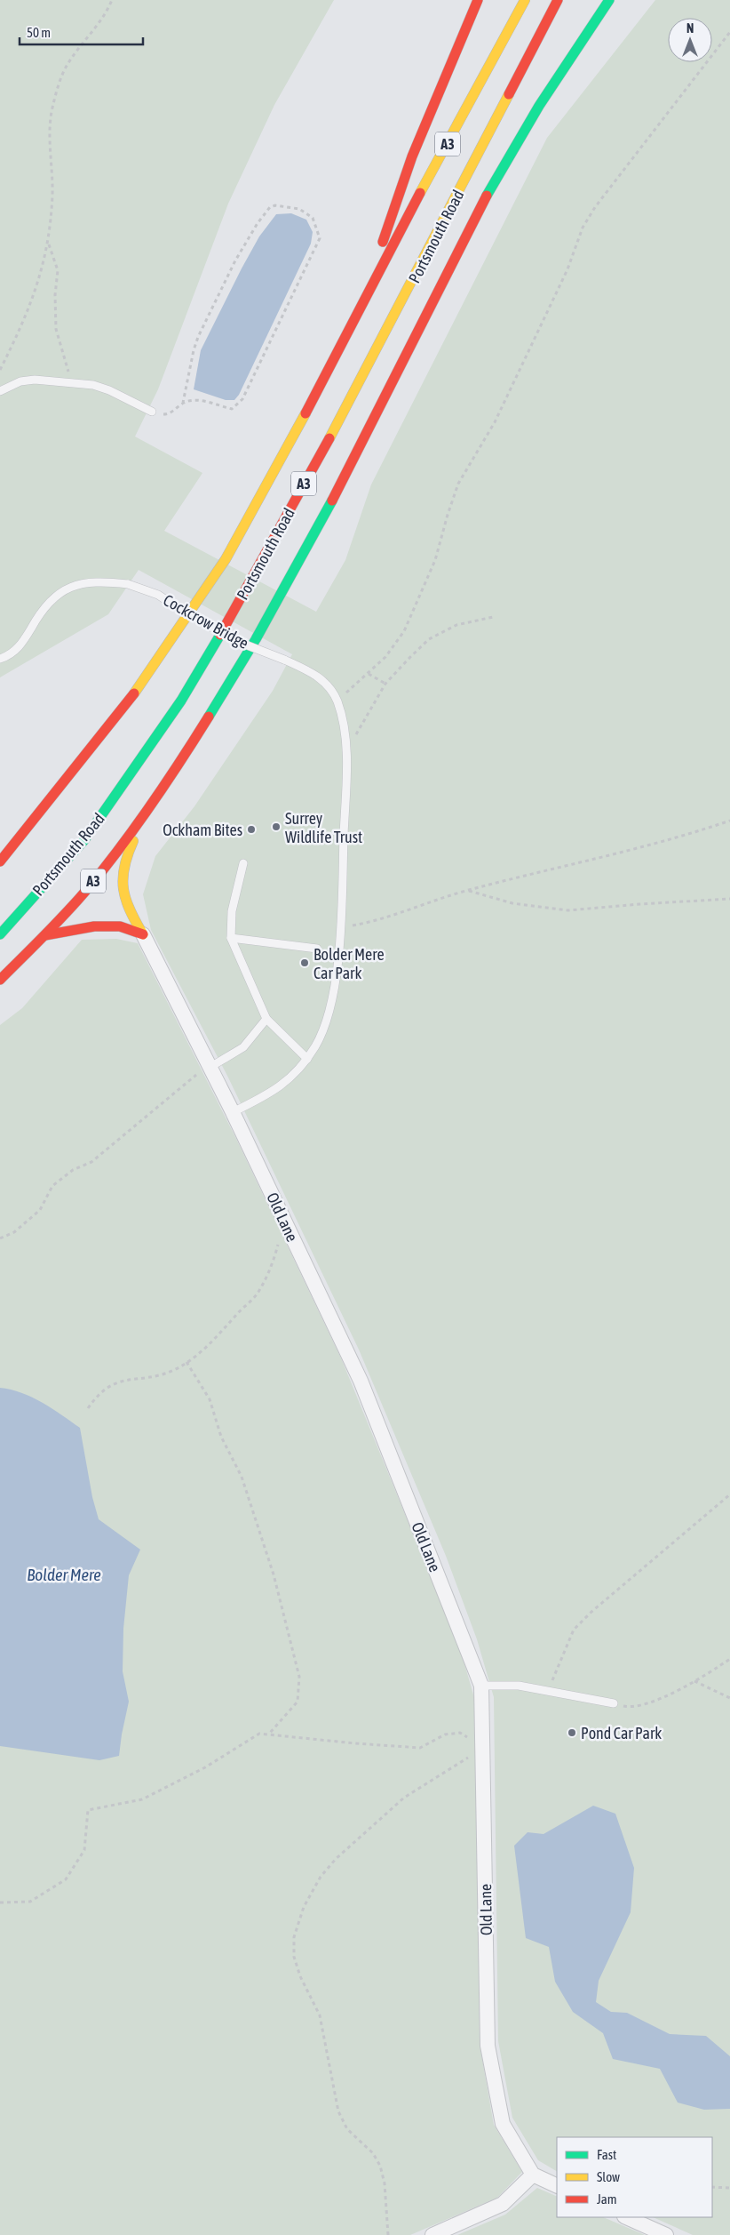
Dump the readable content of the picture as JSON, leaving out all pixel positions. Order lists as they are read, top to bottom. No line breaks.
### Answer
{"streets":{"highway":["A3","Portsmouth Road"],"street":["Old Lane"],"lane":["Cockcrow Bridge"]},"crossings":[["A3","Portsmouth Road"],["A3","Old Lane"],["Cockcrow Bridge","Old Lane"]],"water":["Bolder Mere"],"places":["Surrey Wildlife Trust","Ockham Bites","Bolder Mere Car Park","Pond Car Park"],"legend":["Fast","Slow","Jam"],"scale_bar":"50 m","north":"top"}
